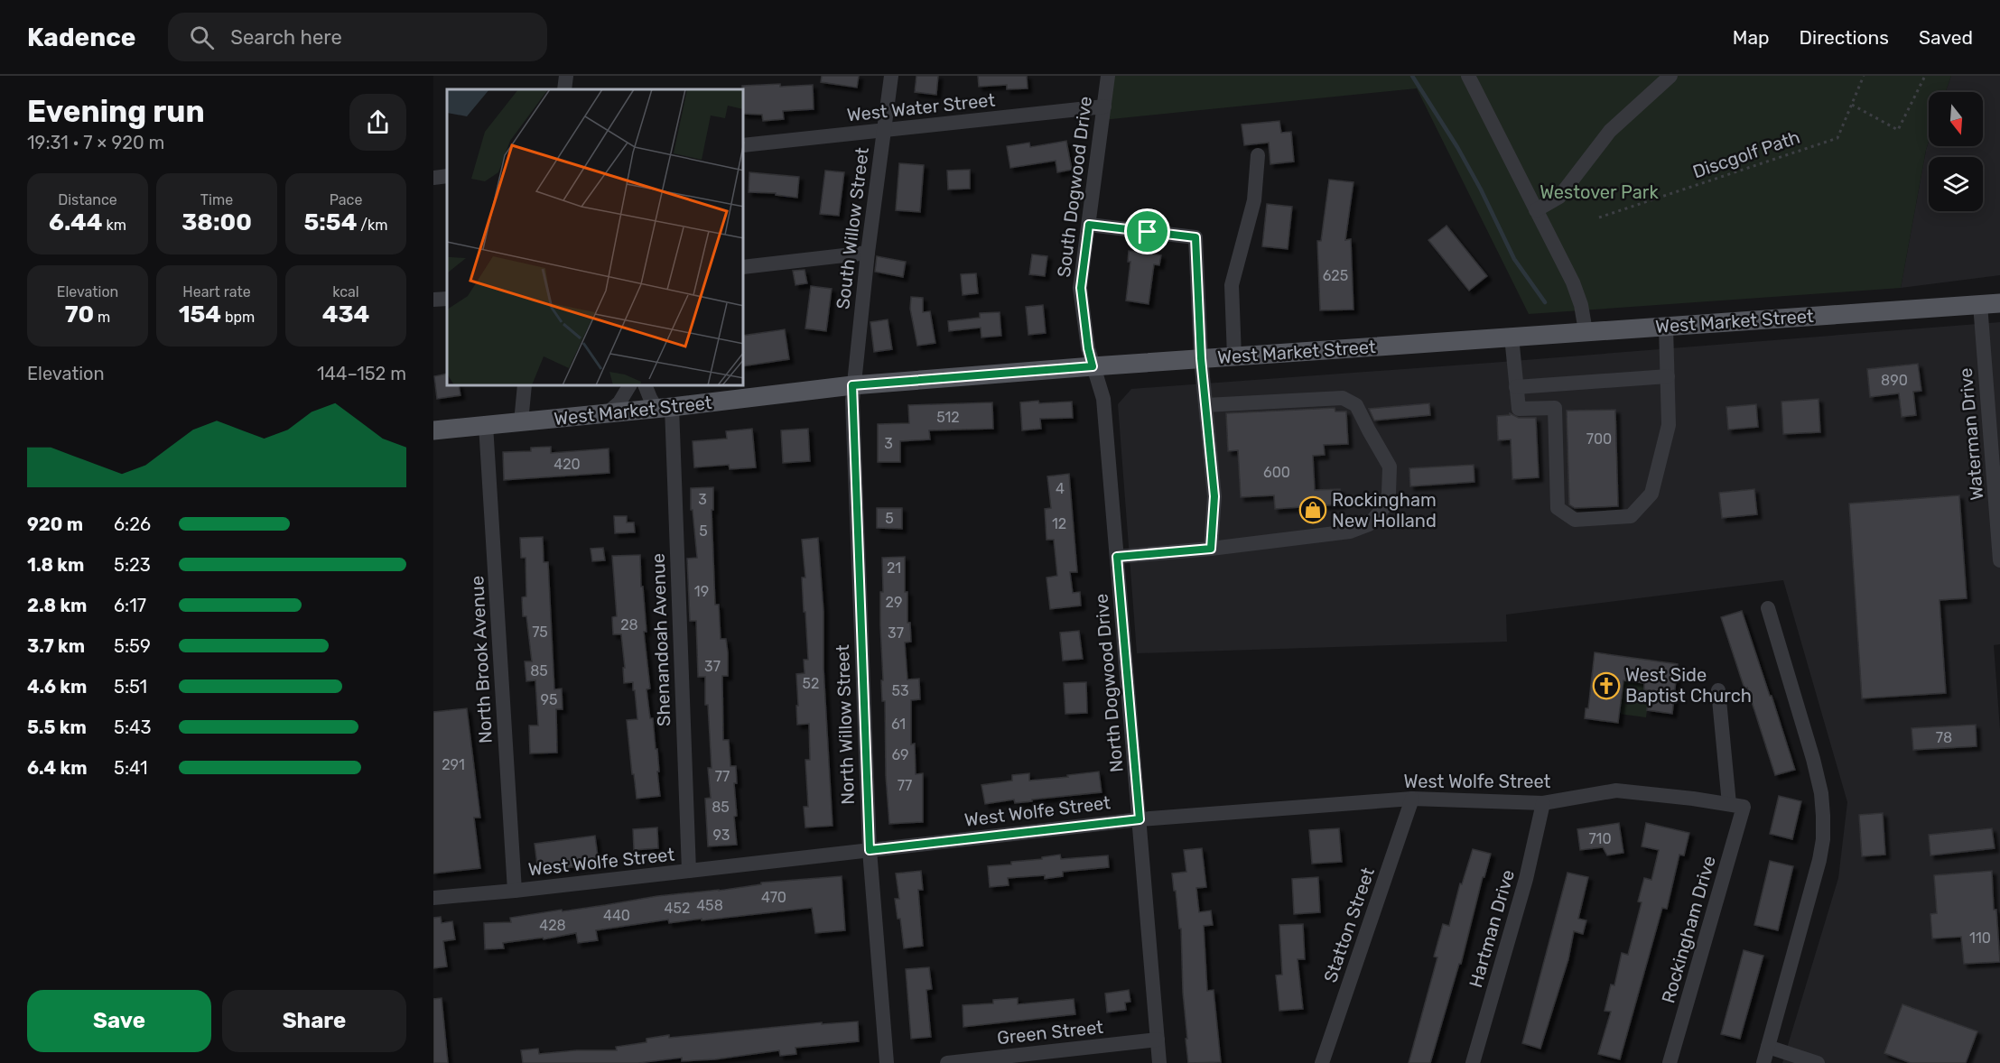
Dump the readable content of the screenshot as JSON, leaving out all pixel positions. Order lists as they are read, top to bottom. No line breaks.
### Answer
{"streets":{"main road":["West Market Street"],"street":["West Water Street","South Dogwood Drive","South Willow Street","Waterman Drive","Shenandoah Avenue","North Brook Avenue","North Dogwood Drive","North Willow Street","West Wolfe Street","Statton Street","Hartman Drive","Rockingham Drive","Green Street"],"path":["Discgolf Path"]},"crossings":[["West Water Street","South Dogwood Drive"],["West Water Street","South Willow Street"],["South Dogwood Drive","West Market Street"],["South Dogwood Drive","North Dogwood Drive"],["South Willow Street","West Market Street"],["South Willow Street","North Willow Street"],["West Market Street","Waterman Drive"],["West Market Street","Shenandoah Avenue"],["West Market Street","North Brook Avenue"],["West Market Street","North Dogwood Drive"],["West Market Street","North Willow Street"],["Shenandoah Avenue","West Wolfe Street"],["North Brook Avenue","West Wolfe Street"],["North Dogwood Drive","West Wolfe Street"],["North Dogwood Drive","Green Street"],["North Willow Street","West Wolfe Street"],["West Wolfe Street","Statton Street"],["West Wolfe Street","Hartman Drive"],["West Wolfe Street","Rockingham Drive"]],"parks":["Westover Park"],"places":{"shop":["Rockingham New Holland"],"church":["West Side Baptist Church"]},"house_numbers":["625","890","512","700","3","420","600","4","3","5","12","5","21","19","29","28","75","37","37","85","52","53","95","61","78","69","291","77","77","85","93","710","470","458","452","440","428","110"],"north":"bottom","page":{"header":"Kadence","search":"Search here","nav":["Map","Directions","Saved"],"heading":["Evening run","19:31 · 7 × 920 m"],"stats":[["Distance","6.44 km"],["Time","38:00"],["Pace","5:54 /km"],["Elevation","70 m"],["Heart rate","154 bpm"],["kcal","434"]],"chart":["Elevation","144–152 m"],"list":[{"name":"920 m","note":"6:26"},{"name":"1.8 km","note":"5:23"},{"name":"2.8 km","note":"6:17"},{"name":"3.7 km","note":"5:59"},{"name":"4.6 km","note":"5:51"},{"name":"5.5 km","note":"5:43"},{"name":"6.4 km","note":"5:41"}],"buttons":["Save","Share"]}}
